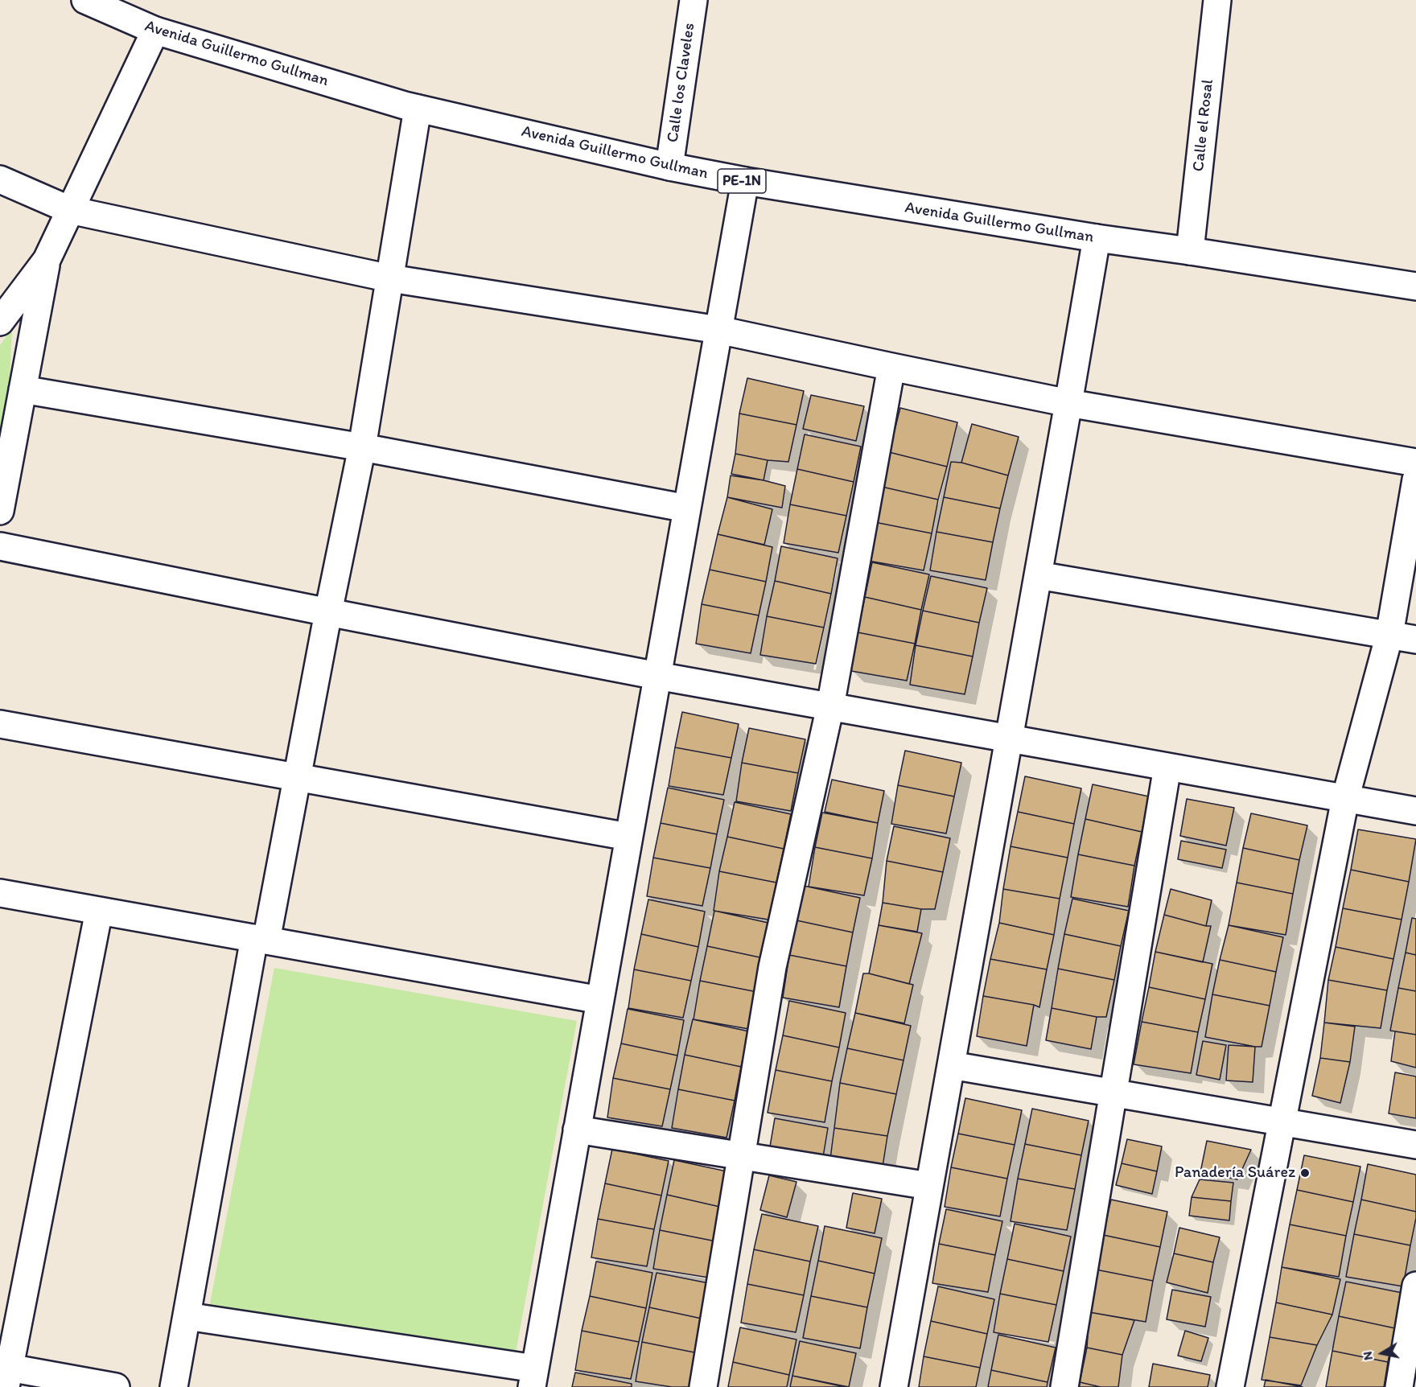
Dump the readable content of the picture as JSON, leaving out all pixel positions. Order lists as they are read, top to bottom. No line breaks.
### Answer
{"streets":{"street":["Avenida Guillermo Gullman","Calle los Claveles","Calle el Rosal","PE-1N"]},"crossings":[["Avenida Guillermo Gullman","Calle los Claveles"],["Avenida Guillermo Gullman","Calle el Rosal"]],"places":["Panadería Suárez"],"north":"left"}
